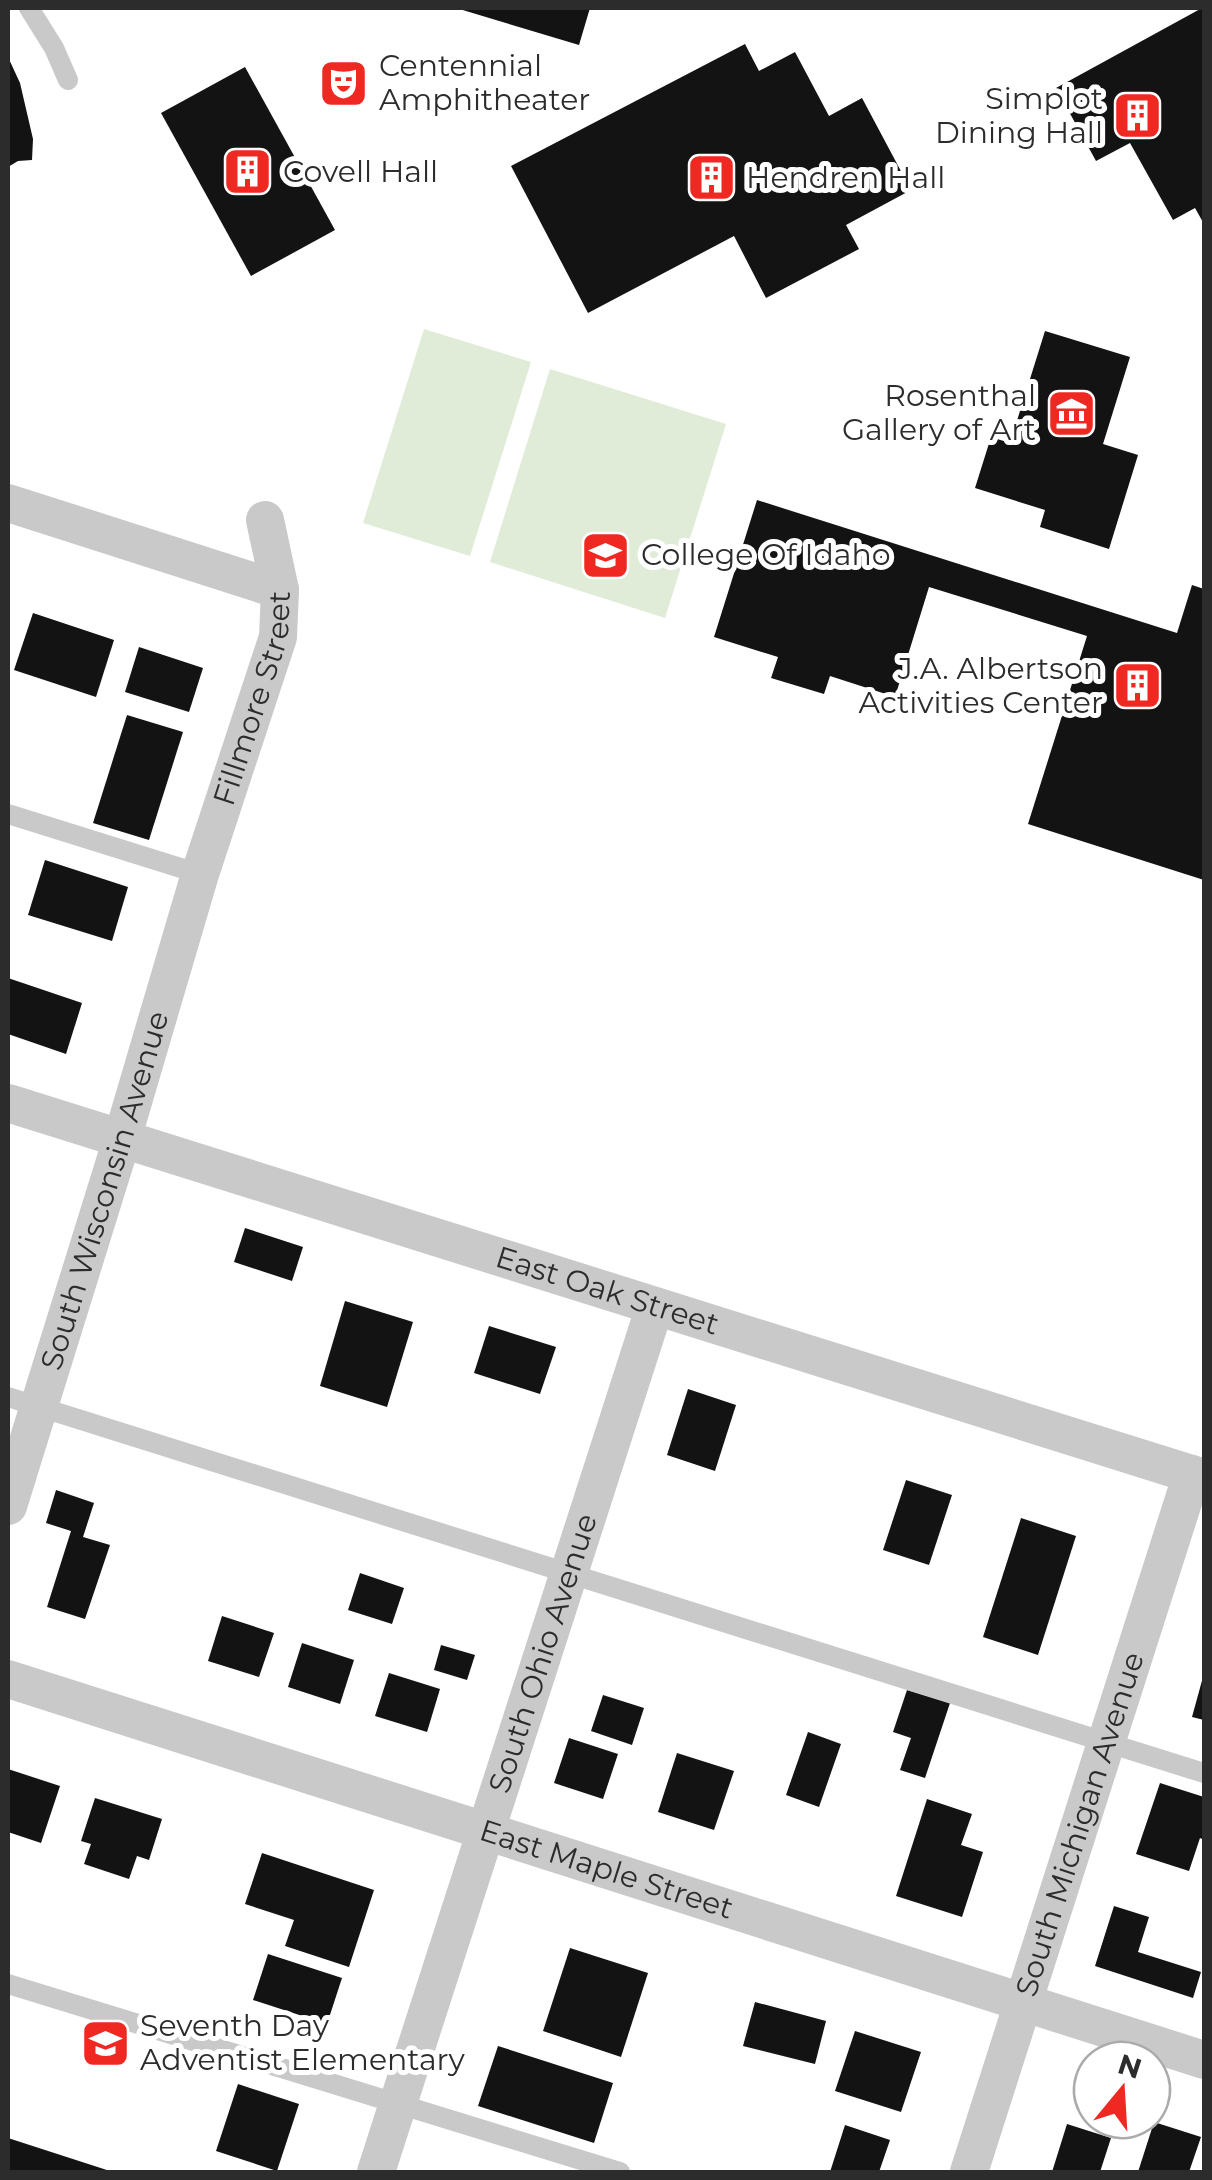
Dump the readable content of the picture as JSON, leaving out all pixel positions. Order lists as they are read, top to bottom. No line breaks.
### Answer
{"streets":{"street":["Fillmore Street","South Wisconsin Avenue","East Oak Street","South Ohio Avenue","South Michigan Avenue","East Maple Street"]},"crossings":[["Fillmore Street","South Wisconsin Avenue"],["South Wisconsin Avenue","East Oak Street"],["East Oak Street","South Ohio Avenue"],["East Oak Street","South Michigan Avenue"],["South Ohio Avenue","East Maple Street"],["South Michigan Avenue","East Maple Street"]],"places":{"theatre":["Centennial Amphitheater"],"building":["Simplot Dining Hall","Covell Hall","Hendren Hall","J.A. Albertson Activities Center"],"museum":["Rosenthal Gallery of Art"],"school or university":["College Of Idaho","Seventh Day Adventist Elementary"]},"north":"top"}
